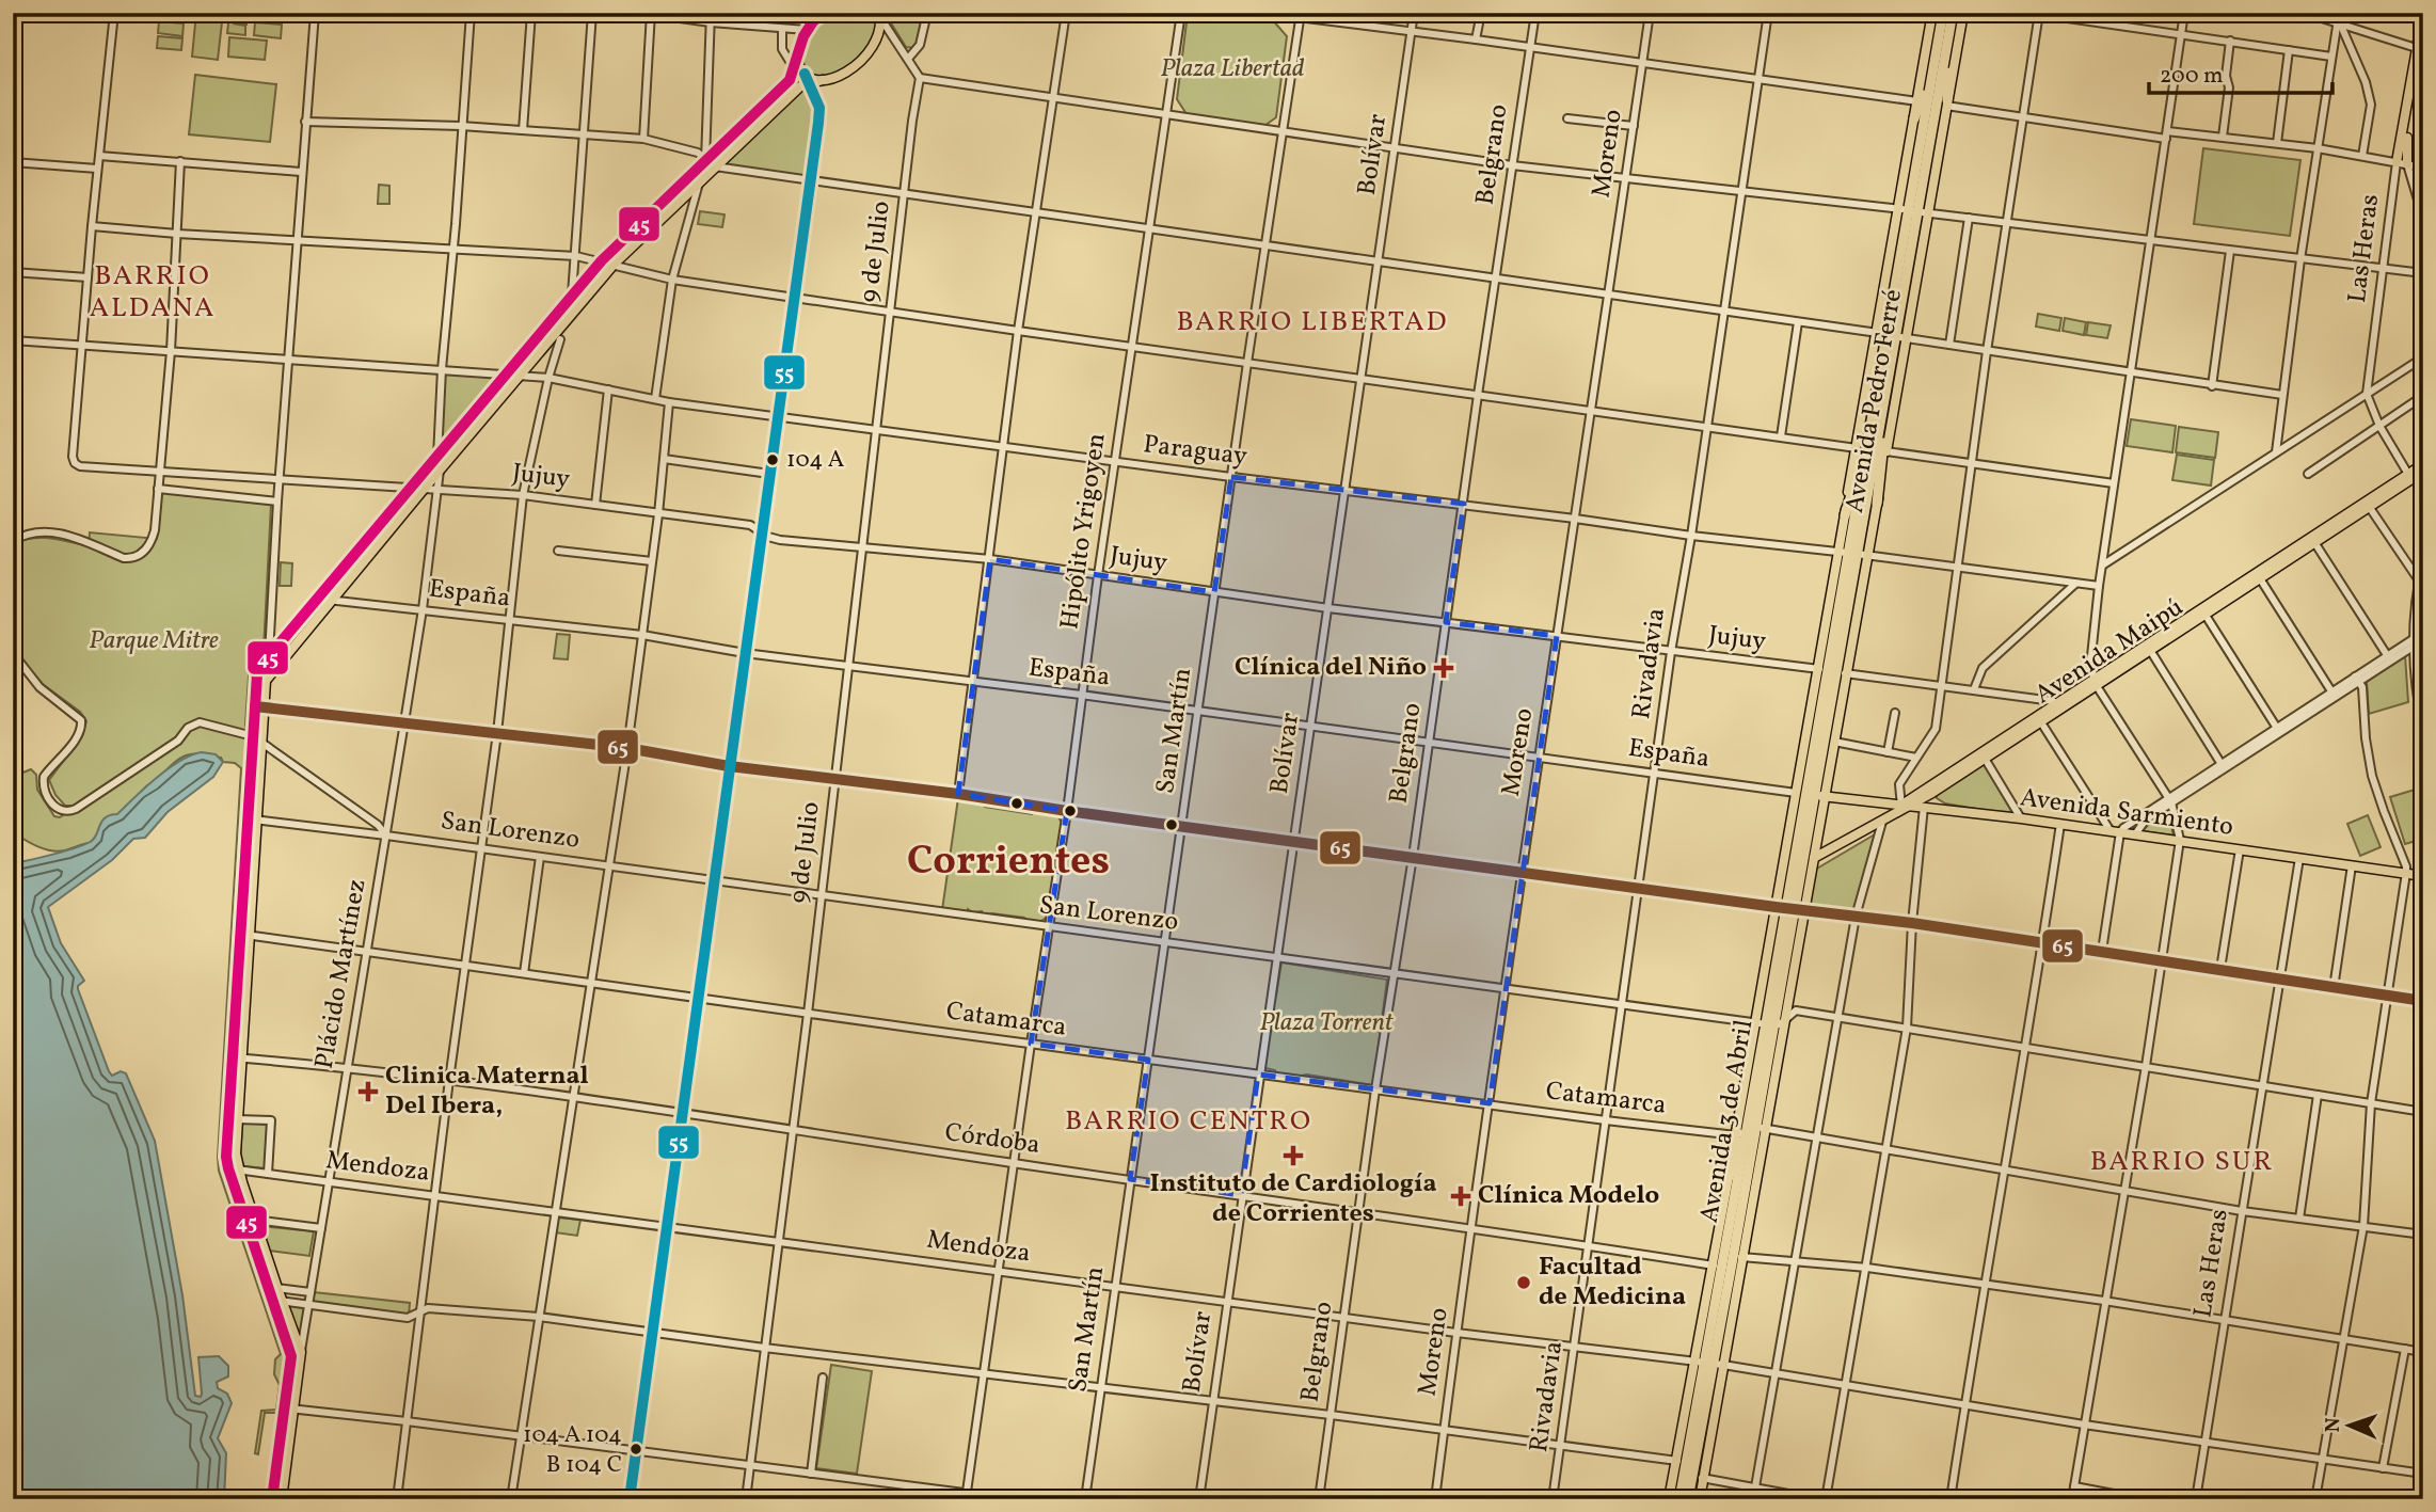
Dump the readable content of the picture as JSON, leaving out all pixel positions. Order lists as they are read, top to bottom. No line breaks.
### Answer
{"streets":{"highway":["Avenida Pedro Ferré","Avenida 3 de Abril"],"main road":["Las Heras","Avenida Maipú","Avenida Sarmiento","Plácido Martínez"],"street":["Moreno","Bolívar","Belgrano","9 de Julio","Paraguay","Jujuy","Hipólito Yrigoyen","España","Rivadavia","San Martín","San Lorenzo","Catamarca","Córdoba","Mendoza"]},"crossings":[["Moreno","Paraguay"],["Moreno","Jujuy"],["Moreno","España"],["Moreno","San Lorenzo"],["Moreno","Catamarca"],["Moreno","Córdoba"],["Moreno","Mendoza"],["Bolívar","Paraguay"],["Bolívar","Jujuy"],["Bolívar","España"],["Bolívar","San Lorenzo"],["Bolívar","Catamarca"],["Bolívar","Córdoba"],["Bolívar","Mendoza"],["Belgrano","Paraguay"],["Belgrano","Jujuy"],["Belgrano","España"],["Belgrano","San Lorenzo"],["Belgrano","Catamarca"],["Belgrano","Córdoba"],["Belgrano","Mendoza"],["Las Heras","Avenida Sarmiento"],["Las Heras","Catamarca"],["Las Heras","Mendoza"],["9 de Julio","Paraguay"],["9 de Julio","Jujuy"],["9 de Julio","España"],["9 de Julio","San Lorenzo"],["9 de Julio","Catamarca"],["9 de Julio","Córdoba"],["9 de Julio","Mendoza"],["Avenida Pedro Ferré","Paraguay"],["Avenida Pedro Ferré","Jujuy"],["Avenida Pedro Ferré","España"],["Avenida Pedro Ferré","Avenida Sarmiento"],["Avenida Pedro Ferré","Avenida 3 de Abril"],["Paraguay","Jujuy"],["Paraguay","Hipólito Yrigoyen"],["Paraguay","Rivadavia"],["Paraguay","San Martín"],["Paraguay","Plácido Martínez"],["Jujuy","Hipólito Yrigoyen"],["Jujuy","Avenida Maipú"],["Jujuy","Rivadavia"],["Jujuy","San Martín"],["Jujuy","Plácido Martínez"],["Hipólito Yrigoyen","España"],["Hipólito Yrigoyen","San Lorenzo"],["Hipólito Yrigoyen","Catamarca"],["Hipólito Yrigoyen","Córdoba"],["Hipólito Yrigoyen","Mendoza"],["España","Rivadavia"],["España","San Martín"],["España","Avenida Sarmiento"],["España","Plácido Martínez"],["España","Avenida 3 de Abril"],["Avenida Maipú","Avenida Sarmiento"],["Avenida Maipú","Avenida 3 de Abril"],["Rivadavia","San Lorenzo"],["Rivadavia","Catamarca"],["Rivadavia","Córdoba"],["Rivadavia","Mendoza"],["San Martín","San Lorenzo"],["San Martín","Catamarca"],["San Martín","Córdoba"],["San Martín","Mendoza"],["Avenida Sarmiento","Avenida 3 de Abril"],["San Lorenzo","Plácido Martínez"],["San Lorenzo","Avenida 3 de Abril"],["Plácido Martínez","Catamarca"],["Plácido Martínez","Córdoba"],["Plácido Martínez","Mendoza"],["Catamarca","Avenida 3 de Abril"],["Avenida 3 de Abril","Córdoba"],["Avenida 3 de Abril","Mendoza"]],"districts":["BARRIO ALDANA","BARRIO LIBERTAD","Corrientes","BARRIO CENTRO","BARRIO SUR"],"parks":["Plaza Libertad","Parque Mitre","Plaza Torrent"],"places":{"other":["104 A","Facultad de Medicina","104 A 104 B 104 C"],"health":["Clínica del Niño","Clinica Maternal Del Ibera,","Instituto de Cardiología de Corrientes","Clínica Modelo"]},"lines":["transit line 45","transit line 55","transit line 65"],"scale_bar":"200 m","north":"left"}
